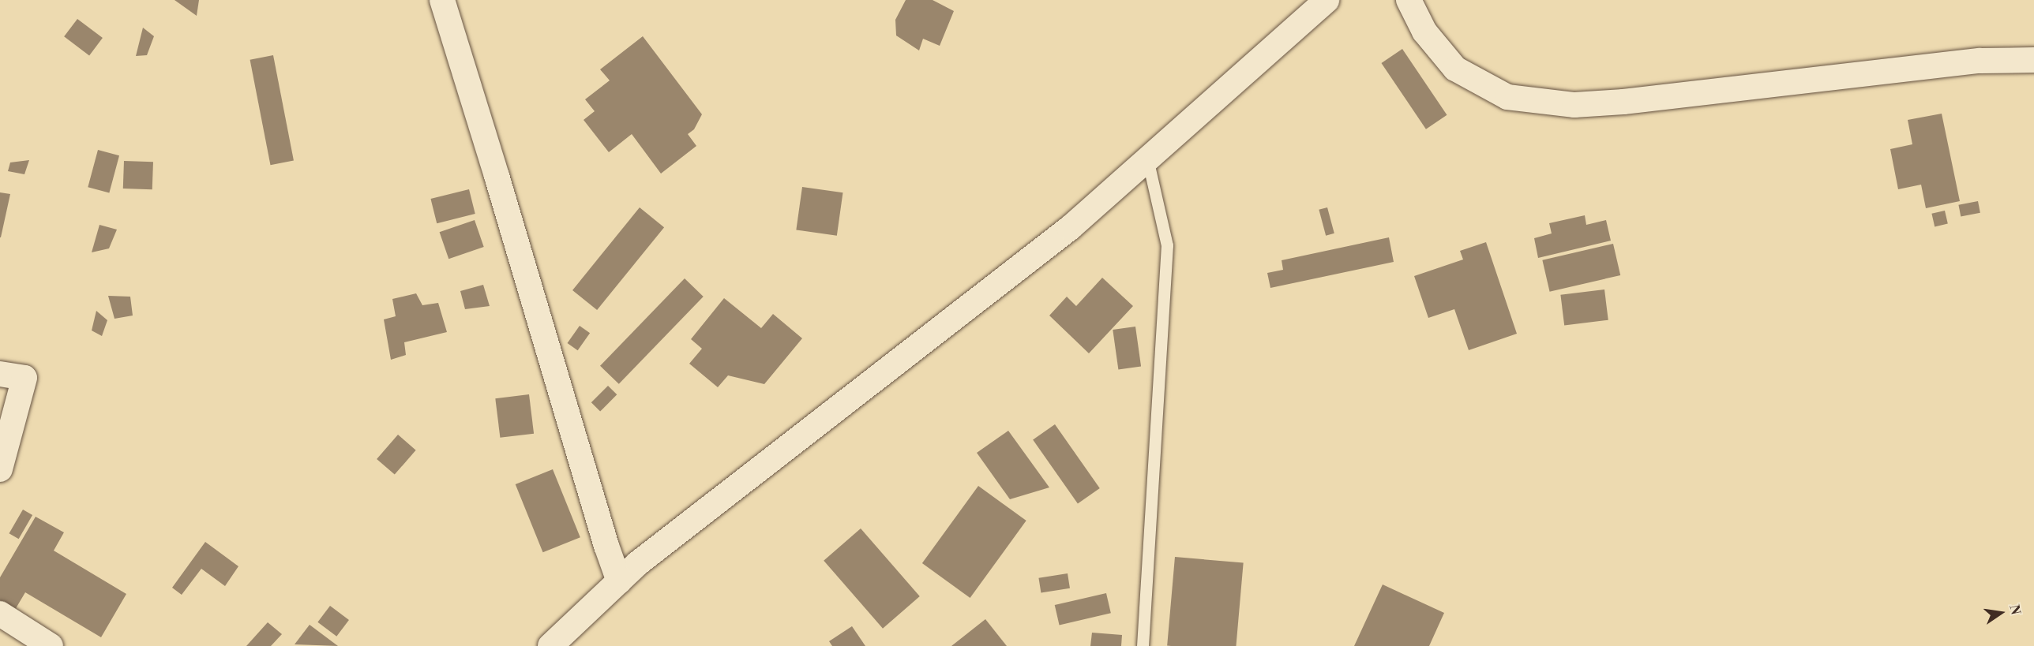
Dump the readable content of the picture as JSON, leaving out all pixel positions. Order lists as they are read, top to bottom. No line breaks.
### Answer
{"north":"right"}
